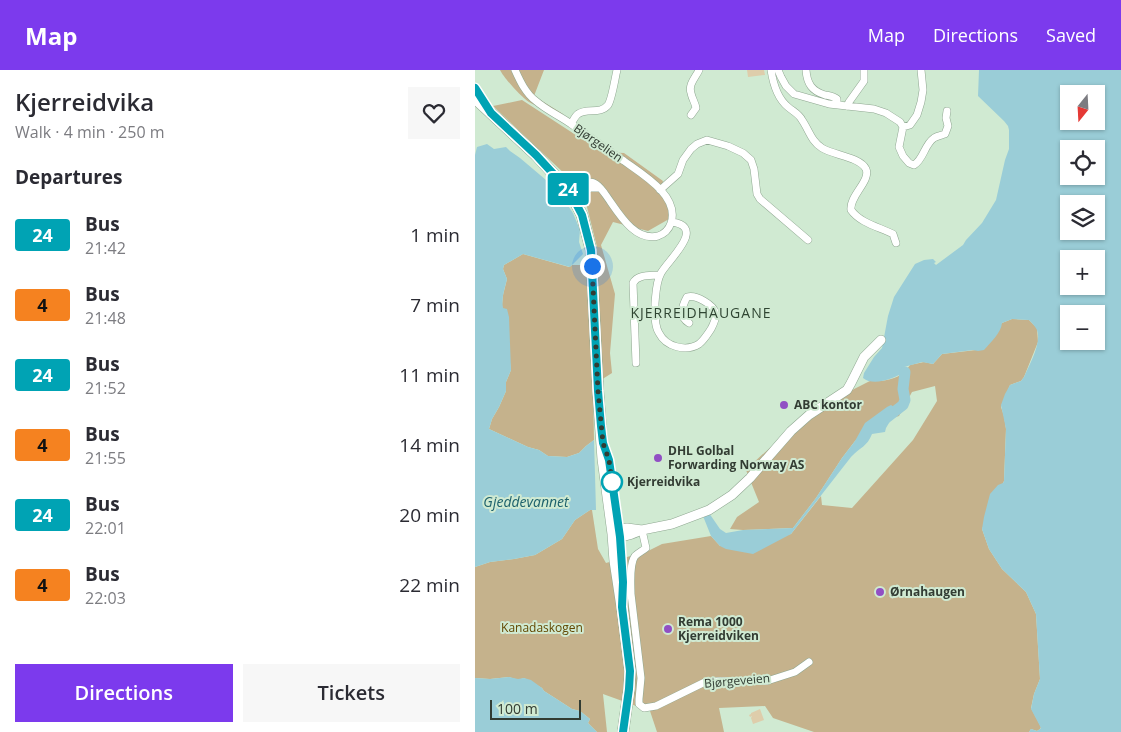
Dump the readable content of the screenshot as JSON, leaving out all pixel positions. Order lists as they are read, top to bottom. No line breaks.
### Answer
{"streets":{"street":["Bjørgelien","Bjørgeveien"]},"districts":["KJERREIDHAUGANE"],"water":["Gjeddevannet"],"parks":["Kanadaskogen"],"places":["ABC kontor","DHL Golbal Forwarding Norway AS","Kjerreidvika","Ørnahaugen","Rema 1000 Kjerreidviken"],"lines":["bus line 24"],"scale_bar":"100 m","north":"bottom","page":{"header":"Map","nav":["Map","Directions","Saved"],"heading":[["Kjerreidvika","Walk · 4 min · 250 m"],"Departures"],"on_map":"24","map_buttons":["+","−"],"list":[{"mark":"24","name":"Bus","note":"21:42","value":"1 min"},{"mark":"4","name":"Bus","note":"21:48","value":"7 min"},{"mark":"24","name":"Bus","note":"21:52","value":"11 min"},{"mark":"4","name":"Bus","note":"21:55","value":"14 min"},{"mark":"24","name":"Bus","note":"22:01","value":"20 min"},{"mark":"4","name":"Bus","note":"22:03","value":"22 min"}],"buttons":["Directions","Tickets"],"scale":"100 m"}}
